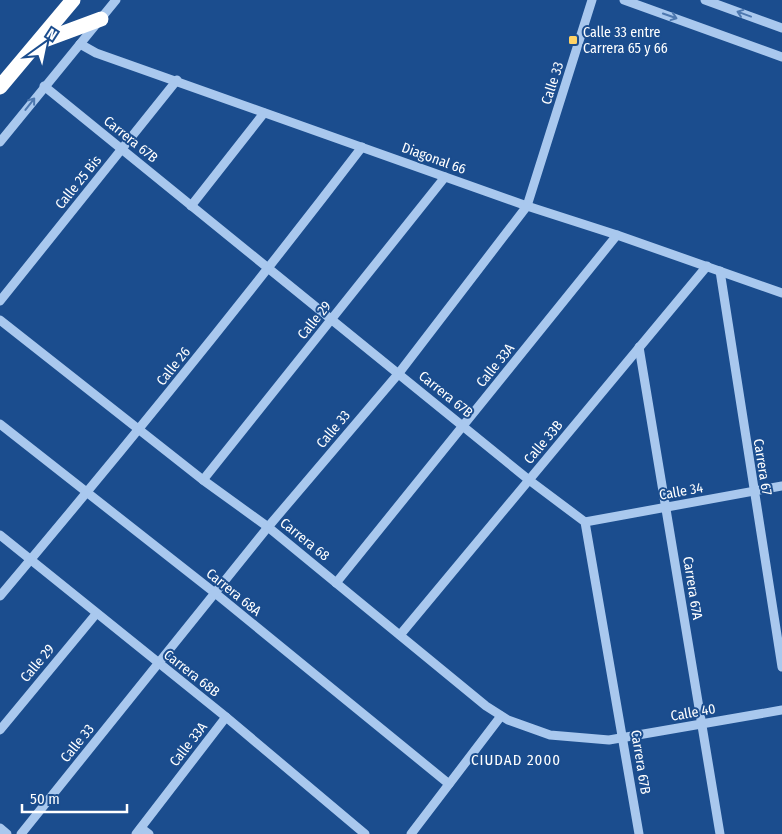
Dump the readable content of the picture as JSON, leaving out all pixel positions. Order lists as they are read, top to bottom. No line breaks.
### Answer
{"streets":{"street":["Calle 33","Carrera 67B","Diagonal 66","Calle 25 Bis","Calle 29","Calle 33A","Calle 26","Calle 33B","Carrera 67","Calle 34","Carrera 68","Carrera 67A","Carrera 68A","Carrera 68B","Calle 40"]},"crossings":[["Calle 33","Carrera 67B"],["Calle 33","Diagonal 66"],["Calle 33","Carrera 68"],["Calle 33","Carrera 68A"],["Calle 33","Carrera 68B"],["Carrera 67B","Calle 25 Bis"],["Carrera 67B","Calle 29"],["Carrera 67B","Calle 33A"],["Carrera 67B","Calle 26"],["Carrera 67B","Calle 33B"],["Carrera 67B","Calle 34"],["Carrera 67B","Calle 40"],["Diagonal 66","Calle 25 Bis"],["Diagonal 66","Calle 29"],["Diagonal 66","Calle 33A"],["Diagonal 66","Calle 26"],["Diagonal 66","Calle 33B"],["Diagonal 66","Carrera 67"],["Calle 29","Carrera 68"],["Calle 29","Carrera 68B"],["Calle 33A","Carrera 68"],["Calle 33A","Carrera 68B"],["Calle 26","Carrera 68"],["Calle 26","Carrera 68A"],["Calle 26","Carrera 68B"],["Calle 33B","Carrera 68"],["Calle 33B","Carrera 67A"],["Carrera 67","Calle 34"],["Calle 34","Carrera 67A"],["Carrera 68","Calle 40"],["Carrera 67A","Calle 40"]],"districts":["CIUDAD 2000"],"places":{"transit":["Calle 33 entre Carrera 65 y 66"]},"scale_bar":"50 m","north":"top right"}
